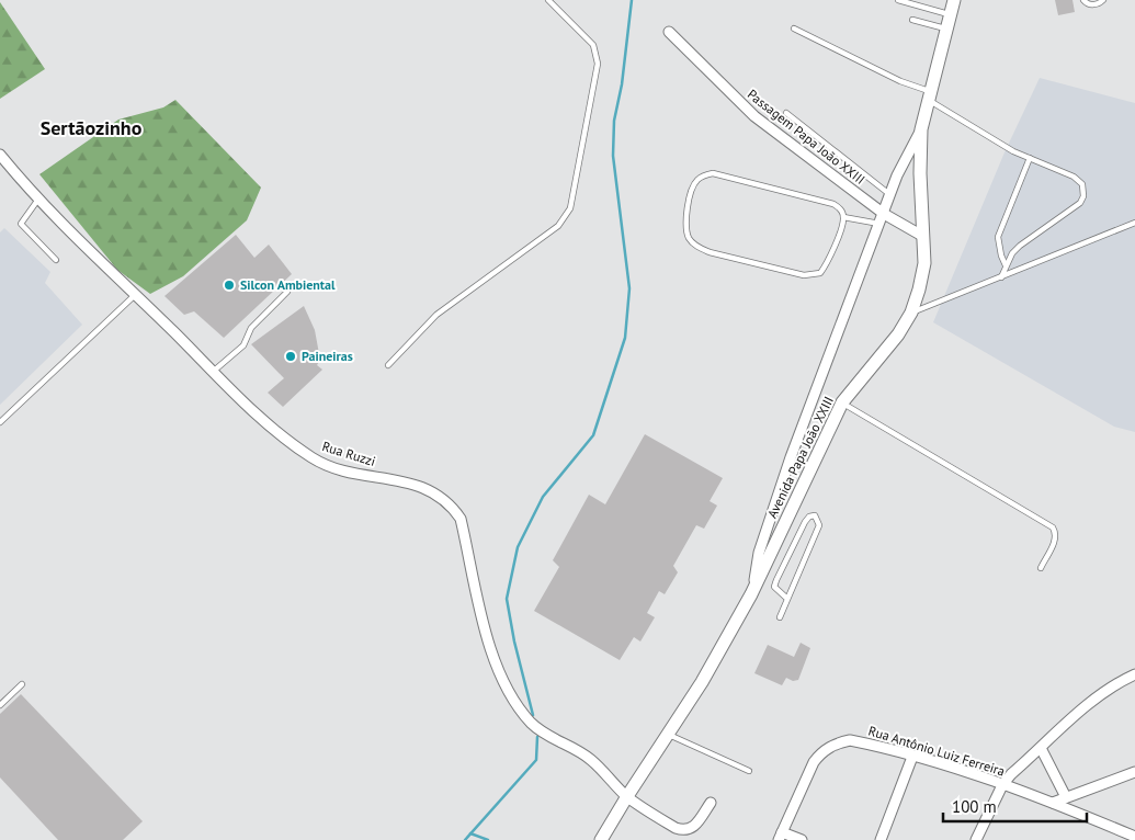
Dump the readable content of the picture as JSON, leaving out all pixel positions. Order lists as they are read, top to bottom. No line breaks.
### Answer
{"streets":{"street":["Passagem Papa João XXIII","Rua Ruzzi","Avenida Papa João XXIII","Rua Antônio Luiz Ferreira"]},"crossings":[["Passagem Papa João XXIII","Avenida Papa João XXIII"],["Rua Ruzzi","Avenida Papa João XXIII"]],"districts":["Sertãozinho"],"places":["Silcon Ambiental","Paineiras"],"scale_bar":"100 m"}
